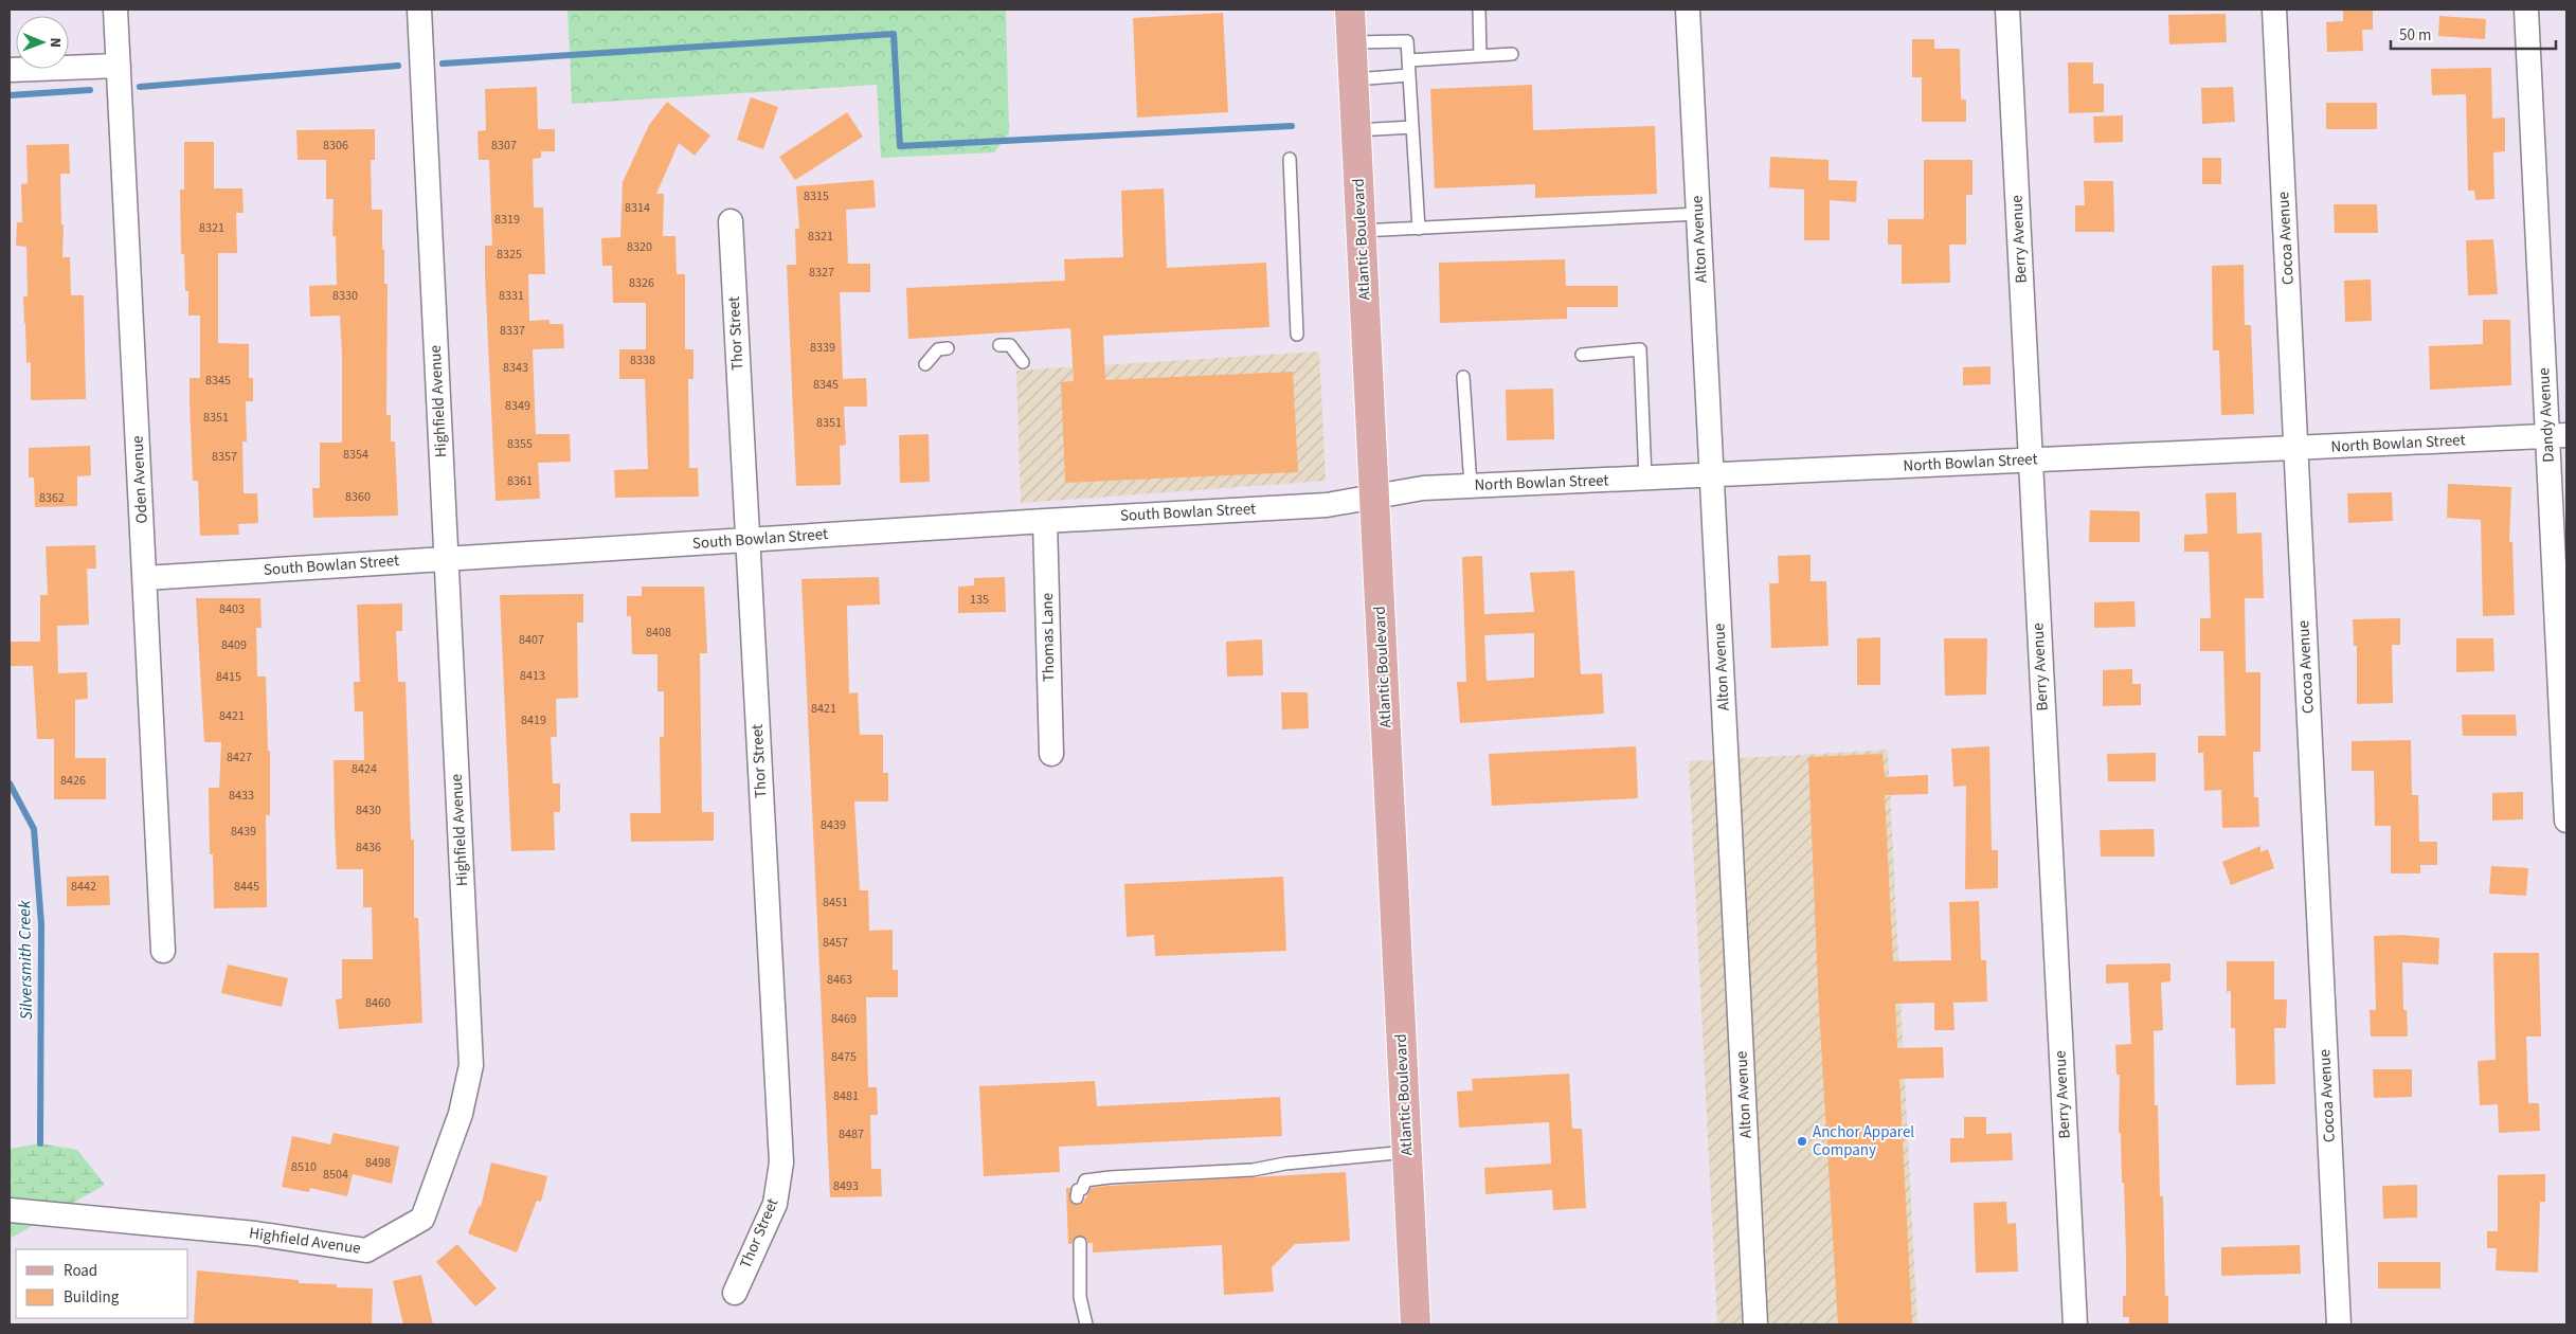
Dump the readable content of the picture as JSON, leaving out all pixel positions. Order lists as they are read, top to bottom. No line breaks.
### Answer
{"streets":{"main road":["Atlantic Boulevard"],"street":["Cocoa Avenue","Alton Avenue","Berry Avenue","Thor Street","Highfield Avenue","Dandy Avenue","North Bowlan Street","Oden Avenue","South Bowlan Street","Thomas Lane"]},"crossings":[["Cocoa Avenue","North Bowlan Street"],["Atlantic Boulevard","North Bowlan Street"],["Atlantic Boulevard","South Bowlan Street"],["Alton Avenue","North Bowlan Street"],["Berry Avenue","North Bowlan Street"],["Thor Street","South Bowlan Street"],["Highfield Avenue","South Bowlan Street"],["Dandy Avenue","North Bowlan Street"],["North Bowlan Street","South Bowlan Street"],["Oden Avenue","South Bowlan Street"],["South Bowlan Street","Thomas Lane"]],"water":["Silversmith Creek"],"places":["Anchor Apparel Company"],"house_numbers":["8306","8307","8315","8314","8319","8321","8321","8320","8325","8327","8326","8330","8331","8337","8339","8338","8343","8345","8345","8349","8351","8351","8355","8354","8357","8361","8360","8362","135","8403","8408","8407","8409","8413","8415","8421","8421","8419","8427","8424","8426","8433","8430","8439","8439","8436","8442","8445","8451","8457","8463","8460","8469","8475","8481","8487","8498","8510","8504","8493"],"legend":["Road","Building"],"scale_bar":"50 m","north":"right"}
